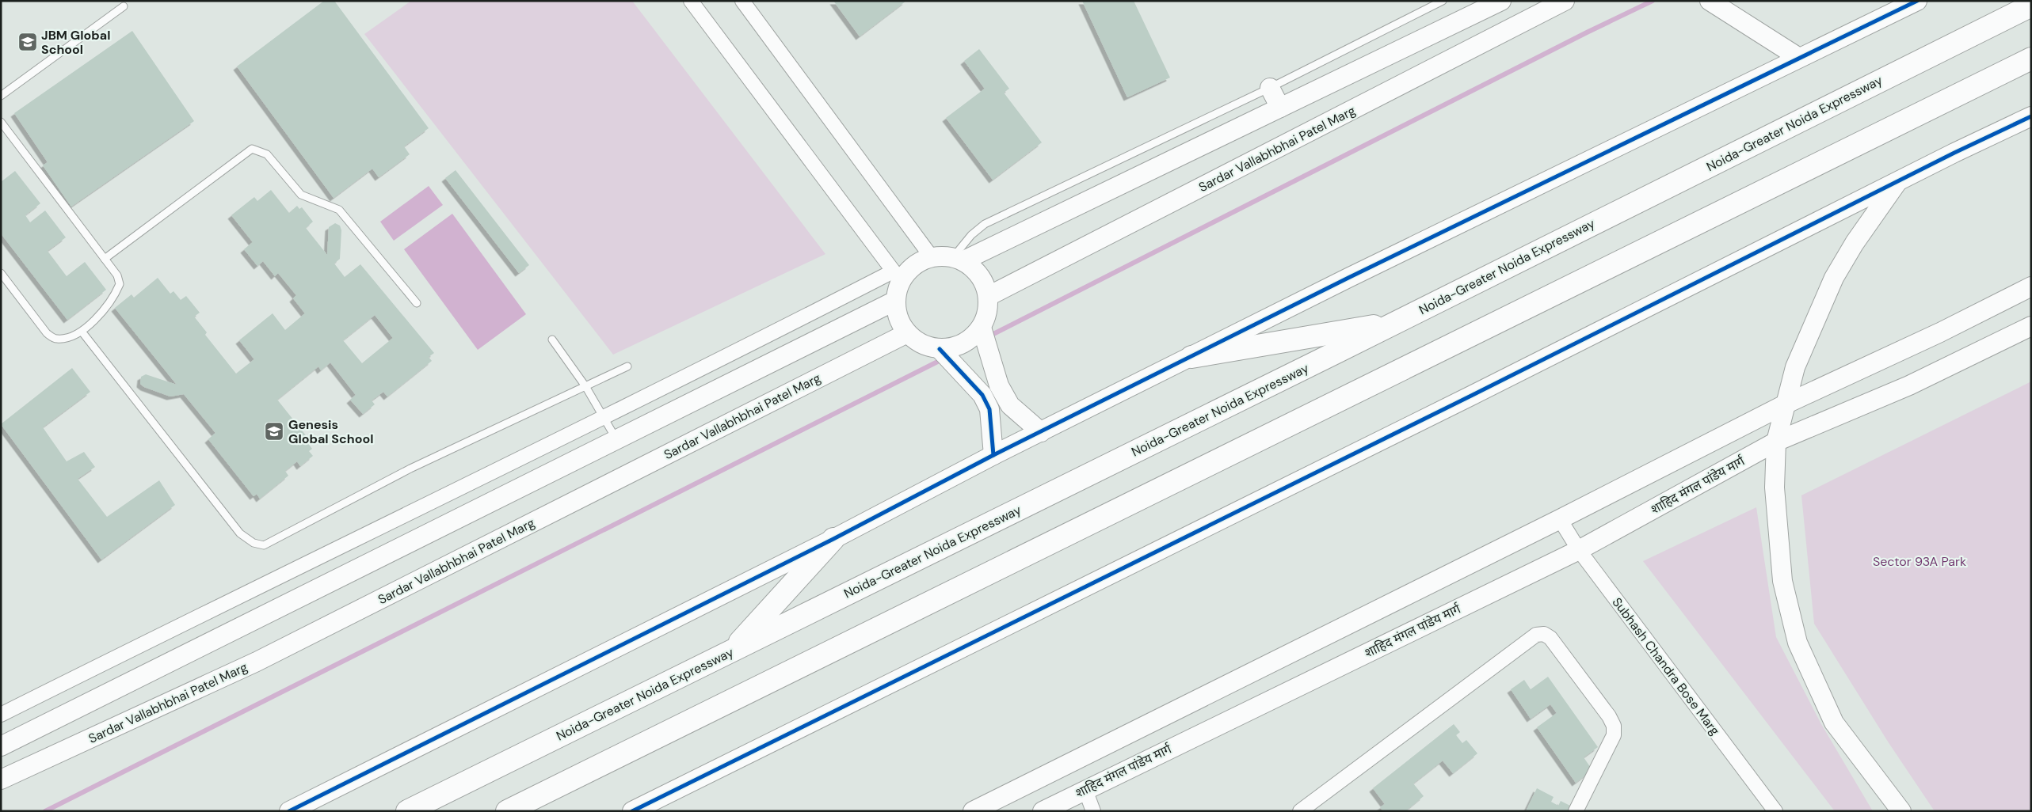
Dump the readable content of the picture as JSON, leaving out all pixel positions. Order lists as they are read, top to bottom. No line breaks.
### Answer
{"streets":{"highway":["Noida-Greater Noida Expressway"],"street":["Sardar Vallabhbhai Patel Marg","शाहिद मंगल पांडेय मार्ग","Subhash Chandra Bose Marg"]},"crossings":[["शाहिद मंगल पांडेय मार्ग","Subhash Chandra Bose Marg"]],"parks":["Sector 93A Park"],"places":{"school or university":["JBM Global School","Genesis Global School"]}}
